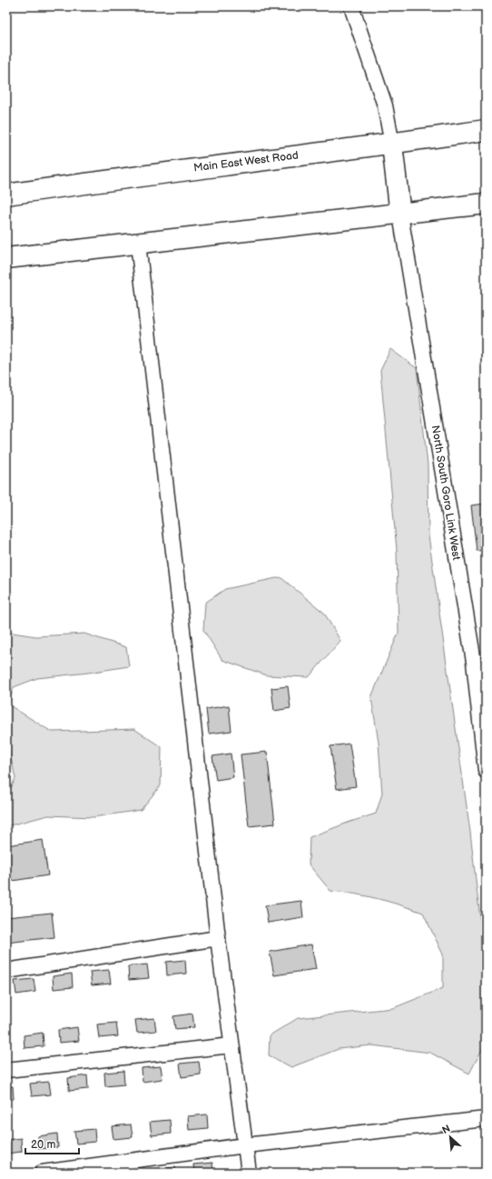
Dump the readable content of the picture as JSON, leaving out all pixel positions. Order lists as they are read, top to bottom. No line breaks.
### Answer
{"streets":{"main road":["Main East West Road"],"street":["North South Goro Link West"]},"scale_bar":"20 m","north":"top left"}
